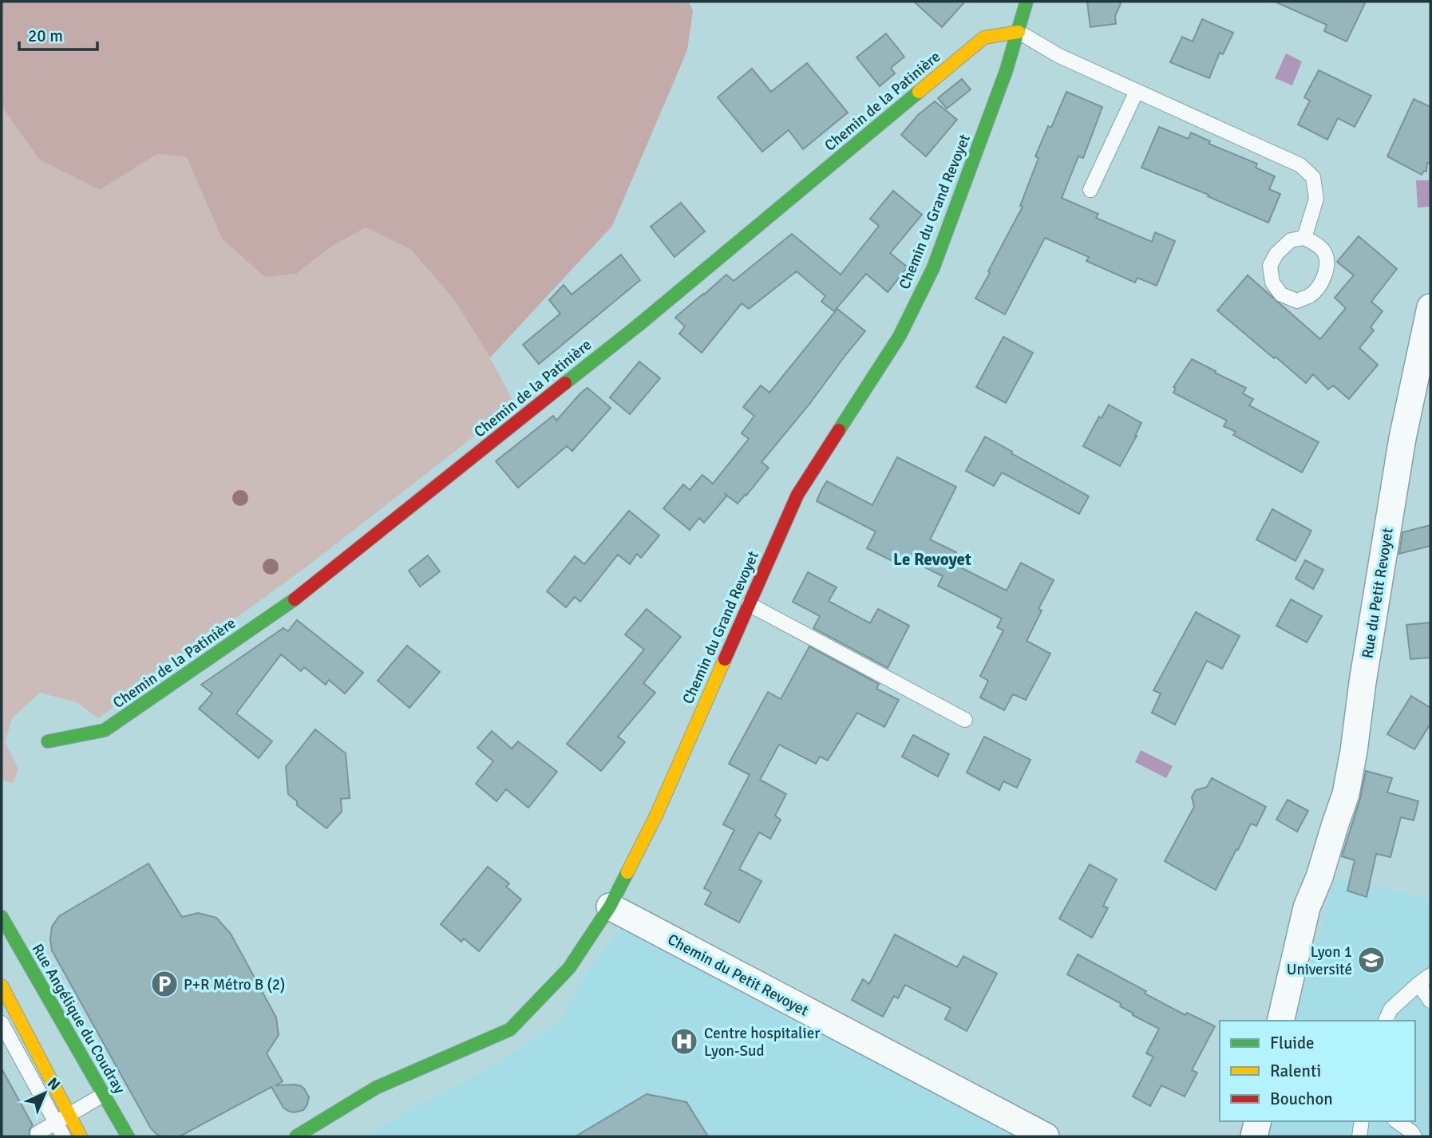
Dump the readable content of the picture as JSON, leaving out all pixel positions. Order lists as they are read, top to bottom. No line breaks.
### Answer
{"streets":{"street":["Chemin de la Patinière","Chemin du Grand Revoyet","Rue du Petit Revoyet","Chemin du Petit Revoyet","Rue Angélique du Coudray"]},"crossings":[["Chemin de la Patinière","Chemin du Grand Revoyet"],["Chemin du Grand Revoyet","Chemin du Petit Revoyet"]],"districts":["Le Revoyet"],"places":{"school or university":["Lyon 1 Université"],"parking":["P+R Métro B (2)"],"hospital":["Centre hospitalier Lyon-Sud"]},"legend":["Fluide","Ralenti","Bouchon"],"scale_bar":"20 m","north":"top right"}
